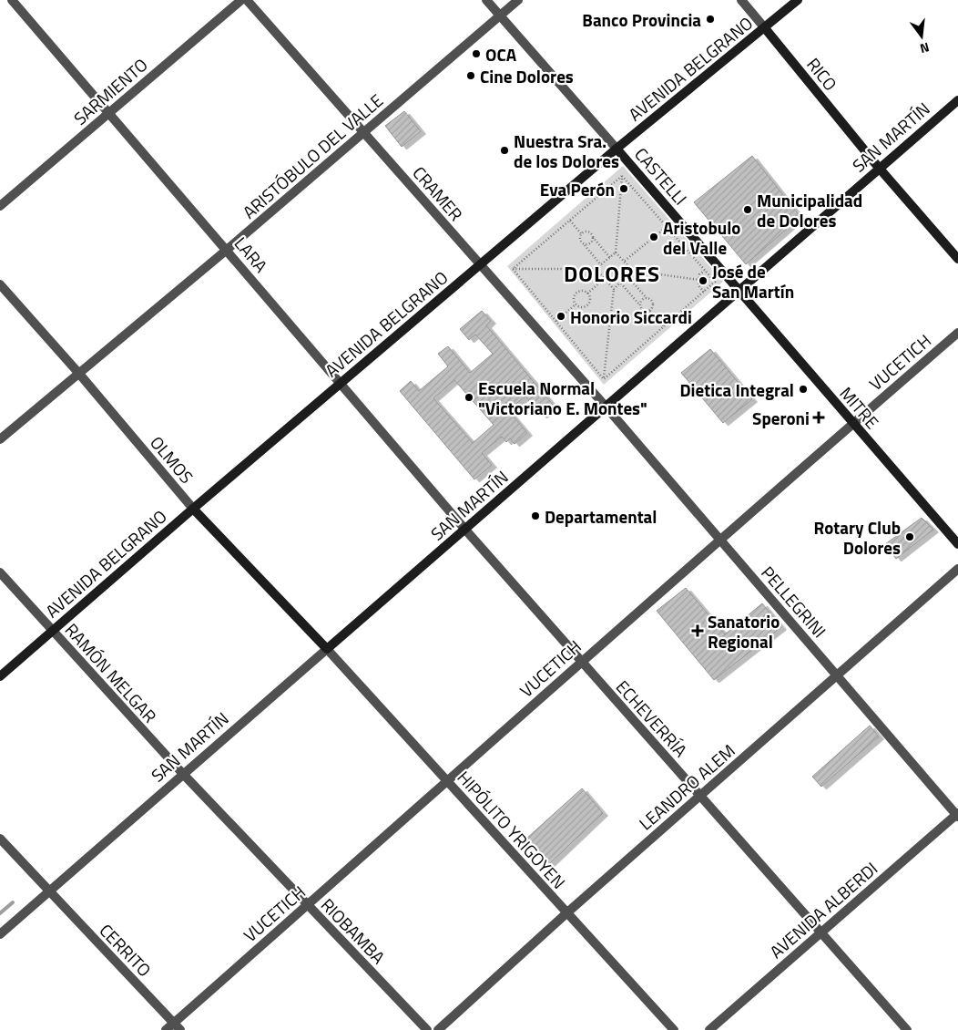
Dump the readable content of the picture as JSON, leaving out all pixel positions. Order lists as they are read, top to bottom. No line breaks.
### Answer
{"streets":{"main road":["AVENIDA BELGRANO","RICO","SAN MARTÍN","CASTELLI","MITRE","OLMOS"],"street":["SARMIENTO","ARISTÓBULO DEL VALLE","CRAMER","LARA","VUCETICH","PELLEGRINI","RAMÓN MELGAR","ECHEVERRÍA","LEANDRO ALEM","HIPÓLITO YRIGOYEN","AVENIDA ALBERDI","RIOBAMBA","CERRITO"]},"crossings":[["AVENIDA BELGRANO","RICO"],["AVENIDA BELGRANO","CASTELLI"],["AVENIDA BELGRANO","CRAMER"],["AVENIDA BELGRANO","LARA"],["AVENIDA BELGRANO","OLMOS"],["AVENIDA BELGRANO","RAMÓN MELGAR"],["RICO","SAN MARTÍN"],["SARMIENTO","LARA"],["SAN MARTÍN","CASTELLI"],["SAN MARTÍN","CRAMER"],["SAN MARTÍN","LARA"],["SAN MARTÍN","MITRE"],["SAN MARTÍN","OLMOS"],["SAN MARTÍN","PELLEGRINI"],["SAN MARTÍN","RAMÓN MELGAR"],["SAN MARTÍN","ECHEVERRÍA"],["SAN MARTÍN","HIPÓLITO YRIGOYEN"],["SAN MARTÍN","RIOBAMBA"],["SAN MARTÍN","CERRITO"],["ARISTÓBULO DEL VALLE","CASTELLI"],["ARISTÓBULO DEL VALLE","CRAMER"],["ARISTÓBULO DEL VALLE","LARA"],["ARISTÓBULO DEL VALLE","OLMOS"],["CASTELLI","MITRE"],["CRAMER","PELLEGRINI"],["LARA","ECHEVERRÍA"],["VUCETICH","MITRE"],["VUCETICH","PELLEGRINI"],["VUCETICH","ECHEVERRÍA"],["VUCETICH","HIPÓLITO YRIGOYEN"],["VUCETICH","RIOBAMBA"],["VUCETICH","CERRITO"],["OLMOS","HIPÓLITO YRIGOYEN"],["PELLEGRINI","LEANDRO ALEM"],["PELLEGRINI","AVENIDA ALBERDI"],["RAMÓN MELGAR","RIOBAMBA"],["ECHEVERRÍA","LEANDRO ALEM"],["ECHEVERRÍA","AVENIDA ALBERDI"],["LEANDRO ALEM","HIPÓLITO YRIGOYEN"]],"districts":["DOLORES"],"places":{"other":["Banco Provincia","OCA","Cine Dolores","Nuestra Sra. de los Dolores","Eva Perón","Municipalidad de Dolores","Aristobulo del Valle","José de San Martín","Honorio Siccardi","Dietica Integral","Escuela Normal \"Victoriano E. Montes\"","Departamental","Rotary Club Dolores"],"health":["Speroni","Sanatorio Regional"]},"north":"bottom"}
